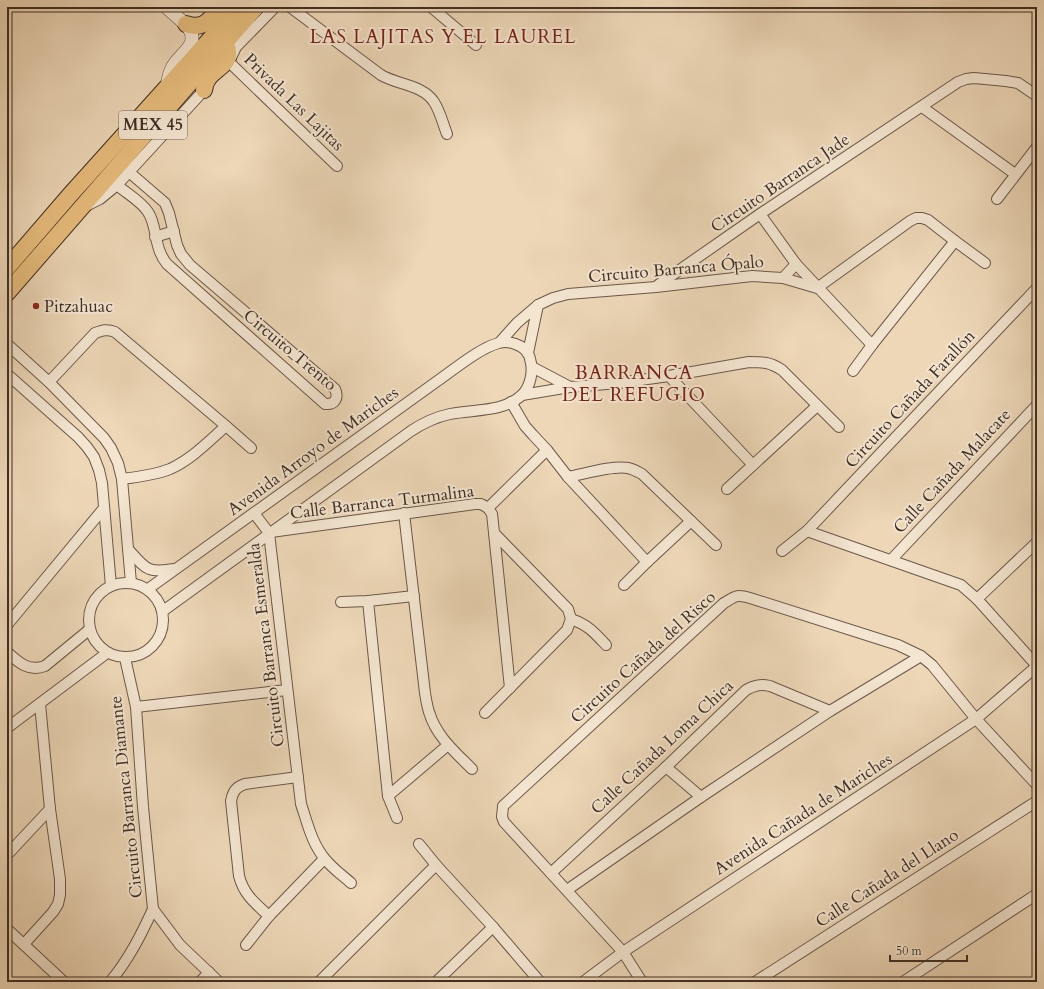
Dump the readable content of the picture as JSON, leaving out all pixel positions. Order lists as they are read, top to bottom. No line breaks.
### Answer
{"streets":{"main road":["MEX 45"],"street":["Privada Las Lajitas","Circuito Barranca Jade","Circuito Barranca Ópalo","Circuito Trento","Circuito Cañada Farallón","Avenida Arroyo de Mariches","Calle Cañada Malacate","Calle Barranca Turmalina","Circuito Barranca Esmeralda","Circuito Cañada del Risco","Calle Cañada Loma Chica","Circuito Barranca Diamante","Avenida Cañada de Mariches","Calle Cañada del Llano"]},"crossings":[["Circuito Barranca Jade","Circuito Barranca Ópalo"],["Circuito Barranca Ópalo","Avenida Arroyo de Mariches"],["Avenida Arroyo de Mariches","Circuito Barranca Esmeralda"],["Avenida Arroyo de Mariches","Circuito Barranca Diamante"],["Calle Barranca Turmalina","Circuito Barranca Esmeralda"],["Circuito Cañada del Risco","Calle Cañada Loma Chica"],["Circuito Cañada del Risco","Avenida Cañada de Mariches"]],"districts":["LAS LAJITAS Y EL LAUREL","BARRANCA DEL REFUGIO"],"places":["Pitzahuac"],"scale_bar":"50 m"}
